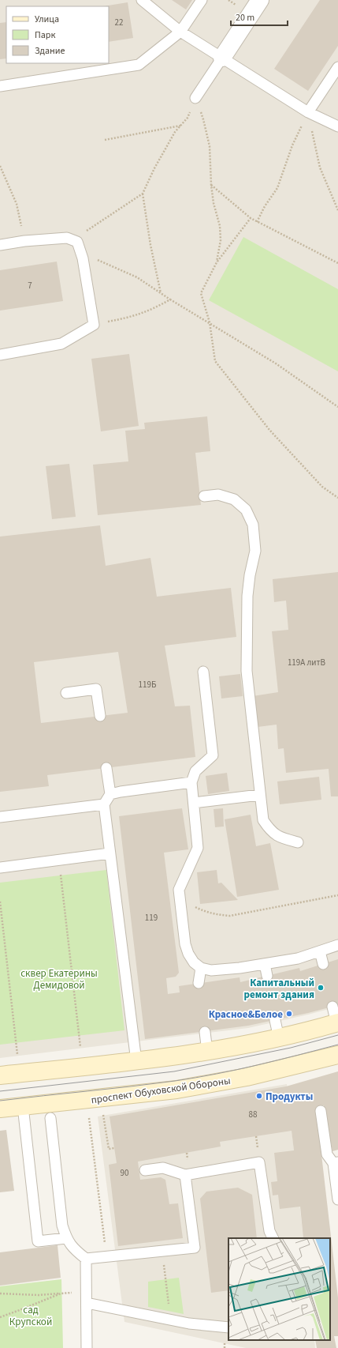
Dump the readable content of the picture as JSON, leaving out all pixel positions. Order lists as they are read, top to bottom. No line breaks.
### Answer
{"streets":{"main road":["проспект Обуховской Обороны"]},"parks":["сквер Екатерины Демидовой","сад Крупской"],"places":["Капитальный ремонт здания","Красное&Белое","Продукты"],"house_numbers":["22","7","119А литВ","119Б","119","88","90"],"legend":["Улица","Парк","Здание"],"scale_bar":"20 m"}
